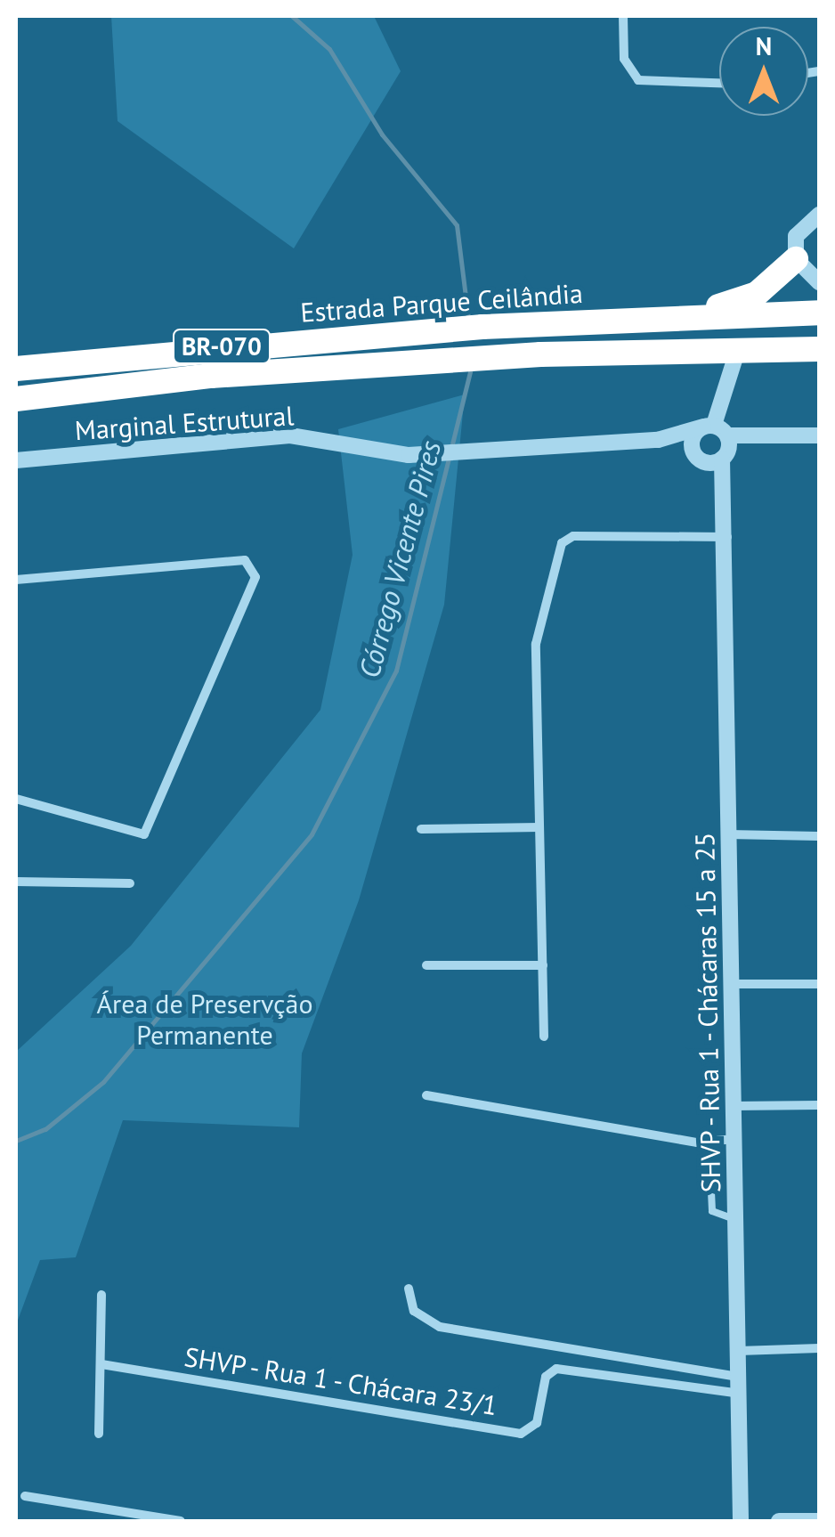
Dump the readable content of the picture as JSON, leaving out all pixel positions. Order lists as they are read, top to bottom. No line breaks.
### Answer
{"streets":{"highway":["Estrada Parque Ceilândia","BR-070"],"street":["Marginal Estrutural","SHVP - Rua 1 - Chácaras 15 a 25","SHVP - Rua 1 - Chácara 23/1"]},"crossings":[["Marginal Estrutural","SHVP - Rua 1 - Chácaras 15 a 25"],["SHVP - Rua 1 - Chácaras 15 a 25","SHVP - Rua 1 - Chácara 23/1"]],"water":["Córrego Vicente Pires"],"parks":["Área de Preservção Permanente"],"north":"top"}
